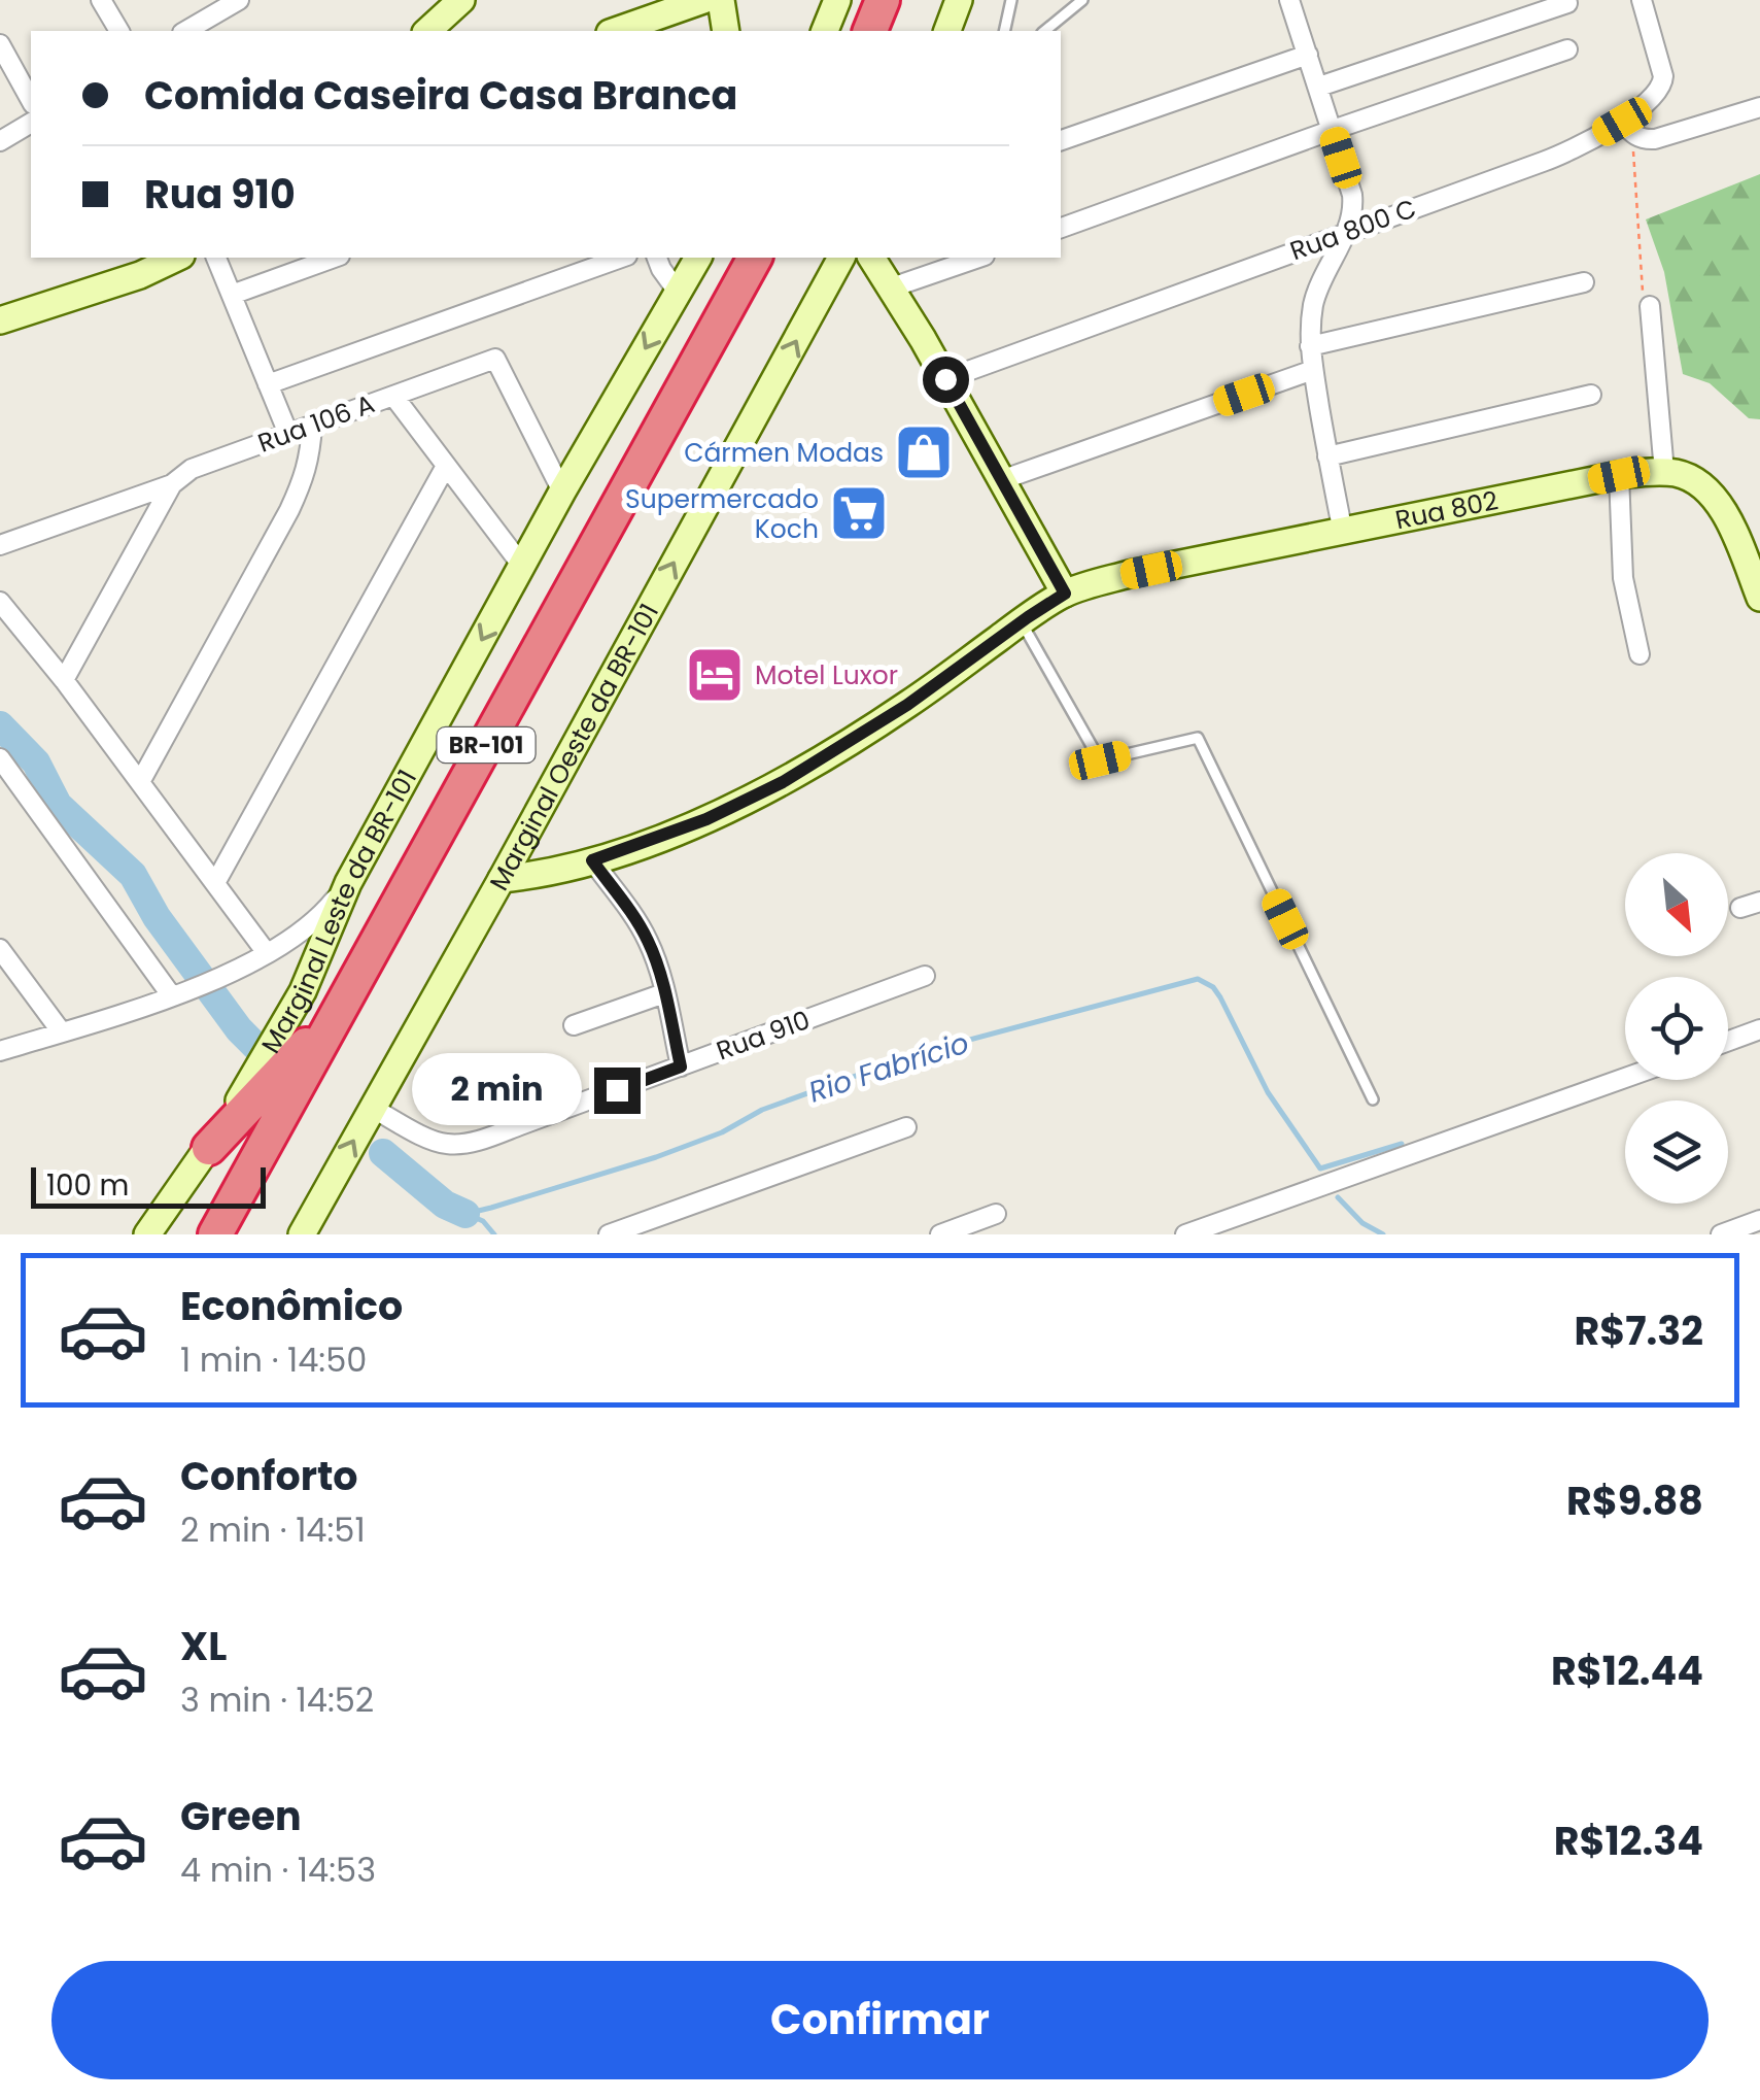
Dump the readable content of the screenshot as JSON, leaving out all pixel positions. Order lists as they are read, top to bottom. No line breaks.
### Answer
{"streets":{"highway":["BR-101"],"main road":["Rua 802","Marginal Oeste da BR-101","Marginal Leste da BR-101"],"street":["Rua 800 C","Rua 106 A","Rua 910"]},"crossings":[["Rua 106 A","Marginal Leste da BR-101"],["Rua 802","Marginal Oeste da BR-101"],["Marginal Oeste da BR-101","Rua 910"]],"one_way":["Marginal Oeste da BR-101","Marginal Leste da BR-101"],"water":["Rio Fabrício"],"places":{"shop":["Cármen Modas"],"supermarket":["Supermercado Koch"],"hotel":["Motel Luxor"]},"scale_bar":"100 m","north":"bottom right","page":{"banner":["Comida Caseira Casa Branca","Rua 910"],"bubble":"2 min","scale":"100 m","list":[{"name":"Econômico","note":"1 min · 14:50","value":"R$7.32"},{"name":"Conforto","note":"2 min · 14:51","value":"R$9.88"},{"name":"XL","note":"3 min · 14:52","value":"R$12.44"},{"name":"Green","note":"4 min · 14:53","value":"R$12.34"}],"buttons":"Confirmar"}}
